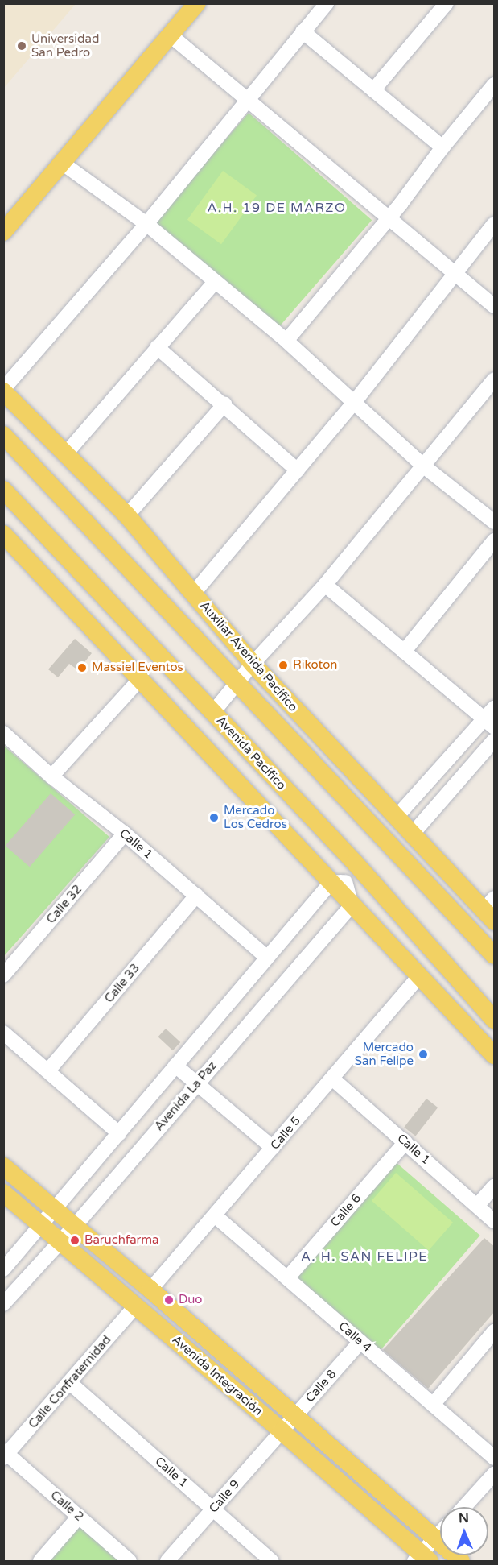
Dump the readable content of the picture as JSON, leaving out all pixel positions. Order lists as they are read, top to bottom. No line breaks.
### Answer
{"streets":{"main road":["Auxiliar Avenida Pacífico","Avenida Pacífico","Avenida Integración"],"street":["Calle 1","Calle 32","Calle 33","Avenida La Paz","Calle 5","Calle 6","Calle 4","Calle Confraternidad","Calle 8","Calle 9","Calle 2"]},"crossings":[["Calle 1","Calle 32"],["Calle 1","Calle 33"],["Calle 1","Calle 5"],["Calle 1","Calle 6"],["Calle 1","Calle Confraternidad"],["Calle 1","Calle 9"],["Avenida La Paz","Avenida Integración"],["Calle 5","Calle 4"],["Calle 6","Calle 4"],["Calle 4","Calle 8"],["Avenida Integración","Calle Confraternidad"],["Avenida Integración","Calle 8"],["Avenida Integración","Calle 9"],["Calle Confraternidad","Calle 2"],["Calle 8","Calle 9"]],"districts":["A.H. 19 DE MARZO","A. H. SAN FELIPE"],"places":["Universidad San Pedro","Rikoton","Massiel Eventos","Mercado Los Cedros","Mercado San Felipe","Baruchfarma","Duo"],"north":"top"}
